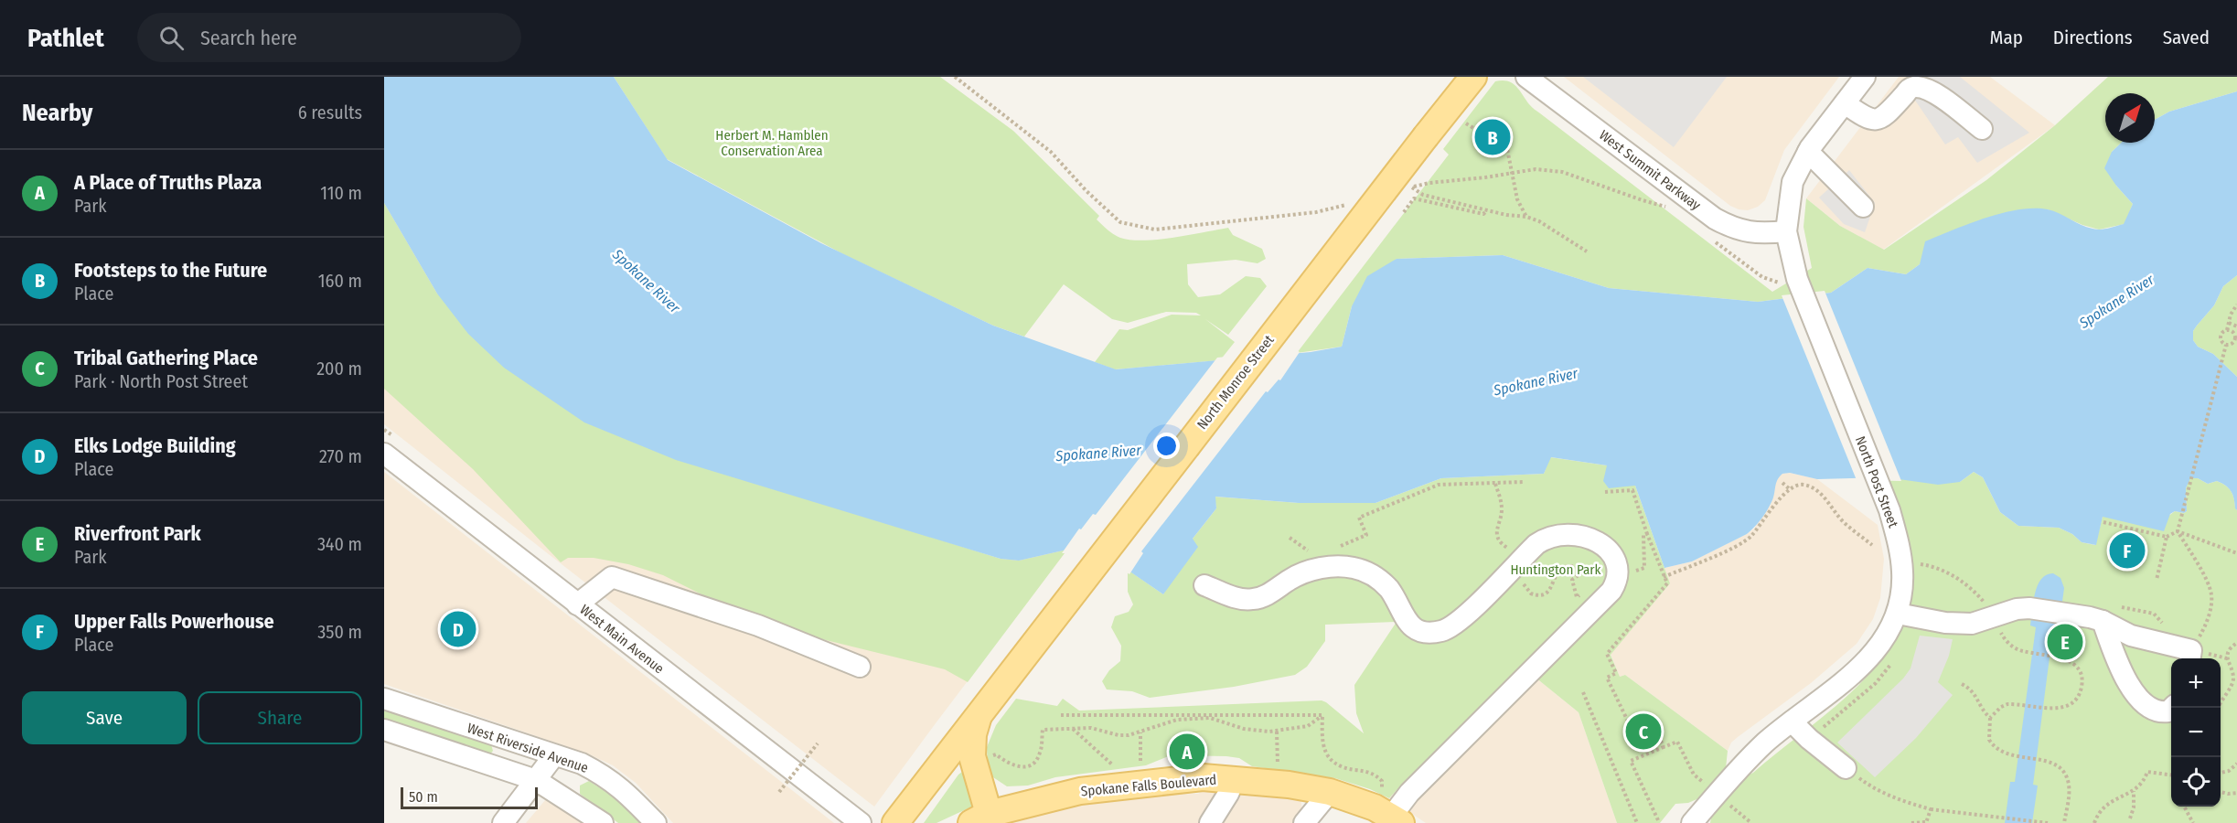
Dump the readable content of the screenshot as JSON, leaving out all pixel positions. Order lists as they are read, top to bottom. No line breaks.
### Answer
{"streets":{"main road":["North Monroe Street","Spokane Falls Boulevard"],"street":["West Summit Parkway","North Post Street","West Main Avenue","West Riverside Avenue"]},"crossings":[["West Summit Parkway","North Post Street"],["North Monroe Street","Spokane Falls Boulevard"]],"water":["Spokane River"],"parks":["Herbert M. Hamblen Conservation Area","Huntington Park"],"scale_bar":"50 m","north":"top right","page":{"header":"Pathlet","search":"Search here","nav":["Map","Directions","Saved"],"heading":["Nearby","6 results"],"pins":["B","F","D","E","C","A"],"list":[{"mark":"A","name":"A Place of Truths Plaza","note":"Park","value":"110 m"},{"mark":"B","name":"Footsteps to the Future","note":"Place","value":"160 m"},{"mark":"C","name":"Tribal Gathering Place","note":"Park · North Post Street","value":"200 m"},{"mark":"D","name":"Elks Lodge Building","note":"Place","value":"270 m"},{"mark":"E","name":"Riverfront Park","note":"Park","value":"340 m"},{"mark":"F","name":"Upper Falls Powerhouse","note":"Place","value":"350 m"}],"map_buttons":["+","−"],"buttons":["Save","Share"],"scale":"50 m"}}
